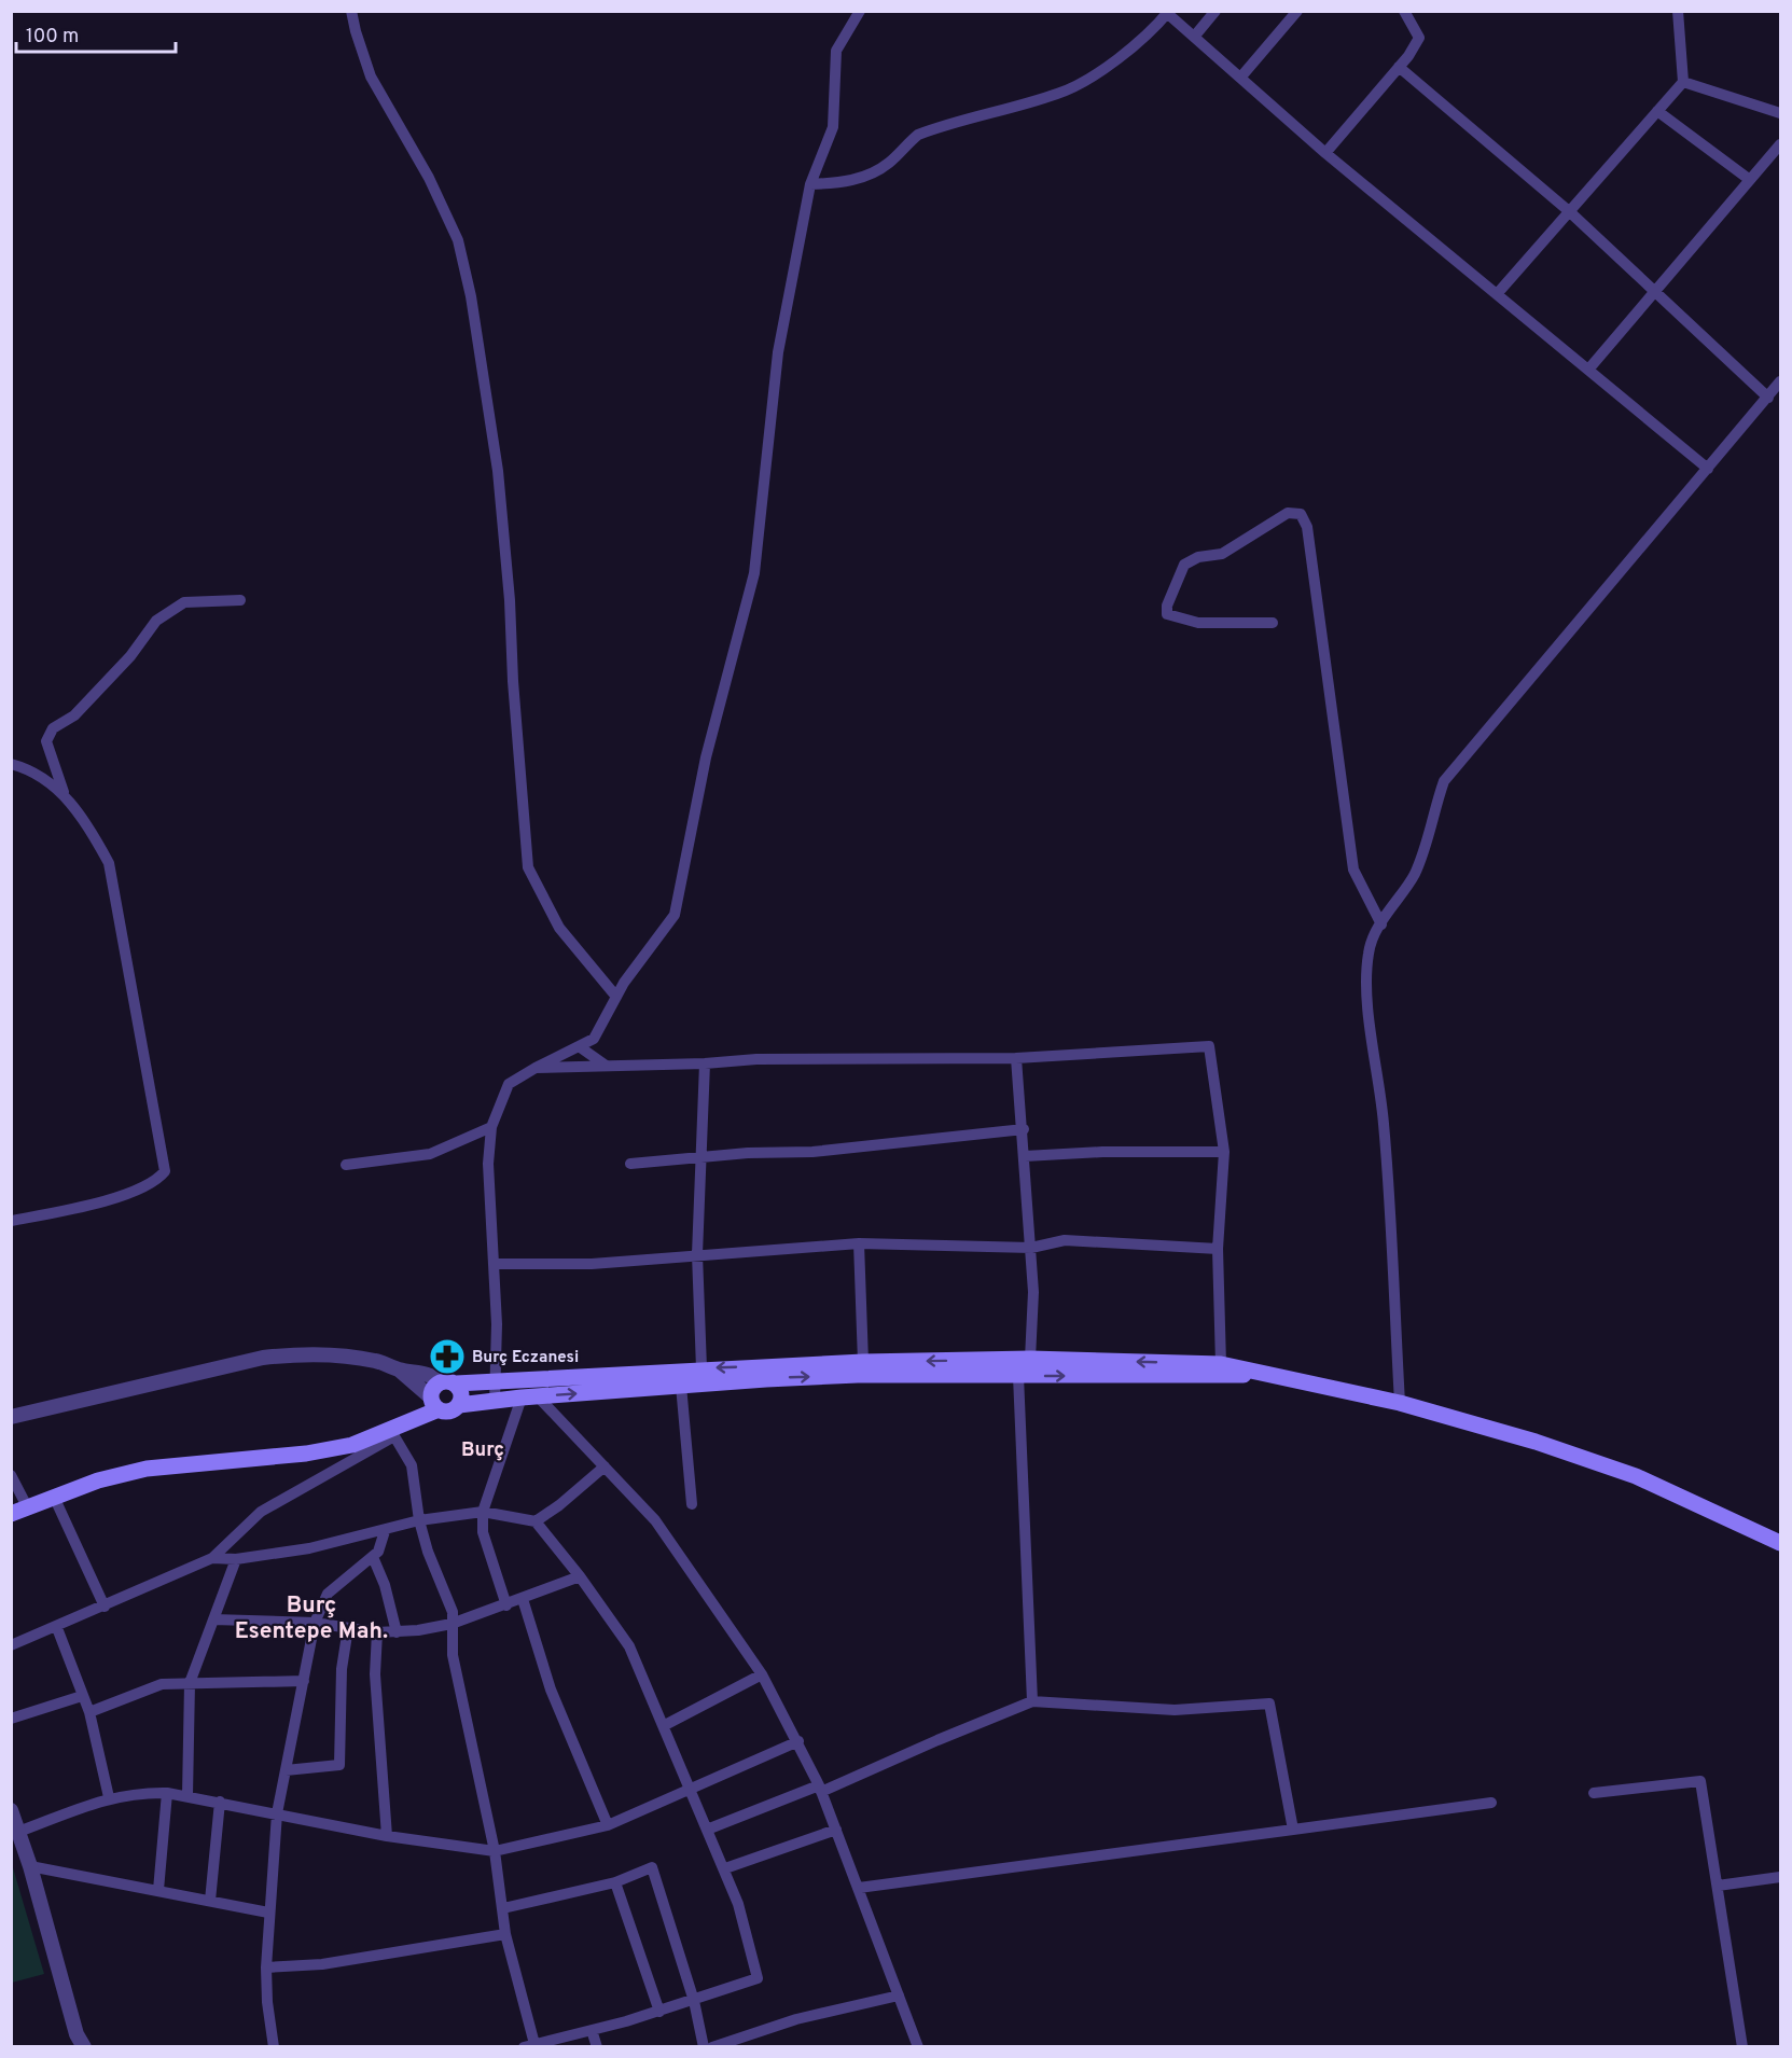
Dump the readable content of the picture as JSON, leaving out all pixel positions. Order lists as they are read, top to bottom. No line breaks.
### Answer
{"districts":["Burç","Burç Esentepe Mah."],"places":{"pharmacy":["Burç Eczanesi"]},"scale_bar":"100 m"}
